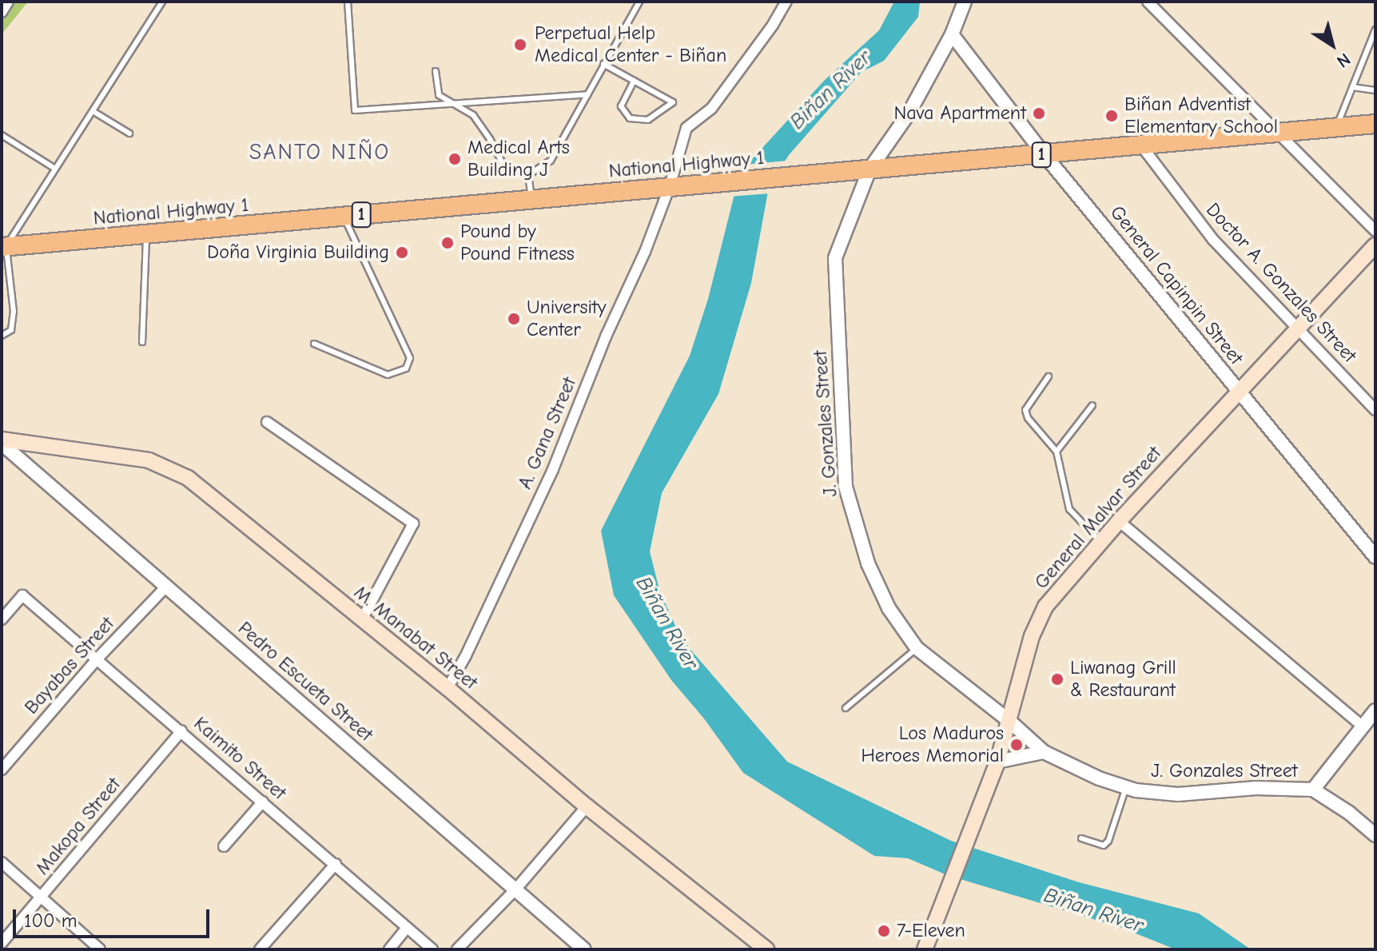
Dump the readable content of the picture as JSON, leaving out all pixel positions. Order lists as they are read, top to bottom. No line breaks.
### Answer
{"streets":{"highway":["1","National Highway 1"],"main road":["General Malvar Street","M. Manabat Street"],"street":["Doctor A. Gonzales Street","General Capinpin Street","J. Gonzales Street","A. Gana Street","Bayabas Street","Pedro Escueta Street","Kaimito Street","Makopa Street"]},"crossings":[["National Highway 1","Doctor A. Gonzales Street"],["National Highway 1","General Capinpin Street"],["National Highway 1","J. Gonzales Street"],["National Highway 1","A. Gana Street"],["Doctor A. Gonzales Street","General Malvar Street"],["General Capinpin Street","J. Gonzales Street"],["General Capinpin Street","General Malvar Street"],["J. Gonzales Street","General Malvar Street"],["A. Gana Street","M. Manabat Street"],["M. Manabat Street","Pedro Escueta Street"],["Bayabas Street","Pedro Escueta Street"],["Bayabas Street","Kaimito Street"],["Kaimito Street","Makopa Street"]],"districts":["SANTO NIÑO"],"water":["Biñan River"],"places":["Perpetual Help Medical Center - Biñan","Nava Apartment","Biñan Adventist Elementary School","Medical Arts Building J","Pound by Pound Fitness","Doña Virginia Building","University Center","Liwanag Grill & Restaurant","Los Maduros Heroes Memorial","7-Eleven"],"scale_bar":"100 m","north":"bottom right"}
